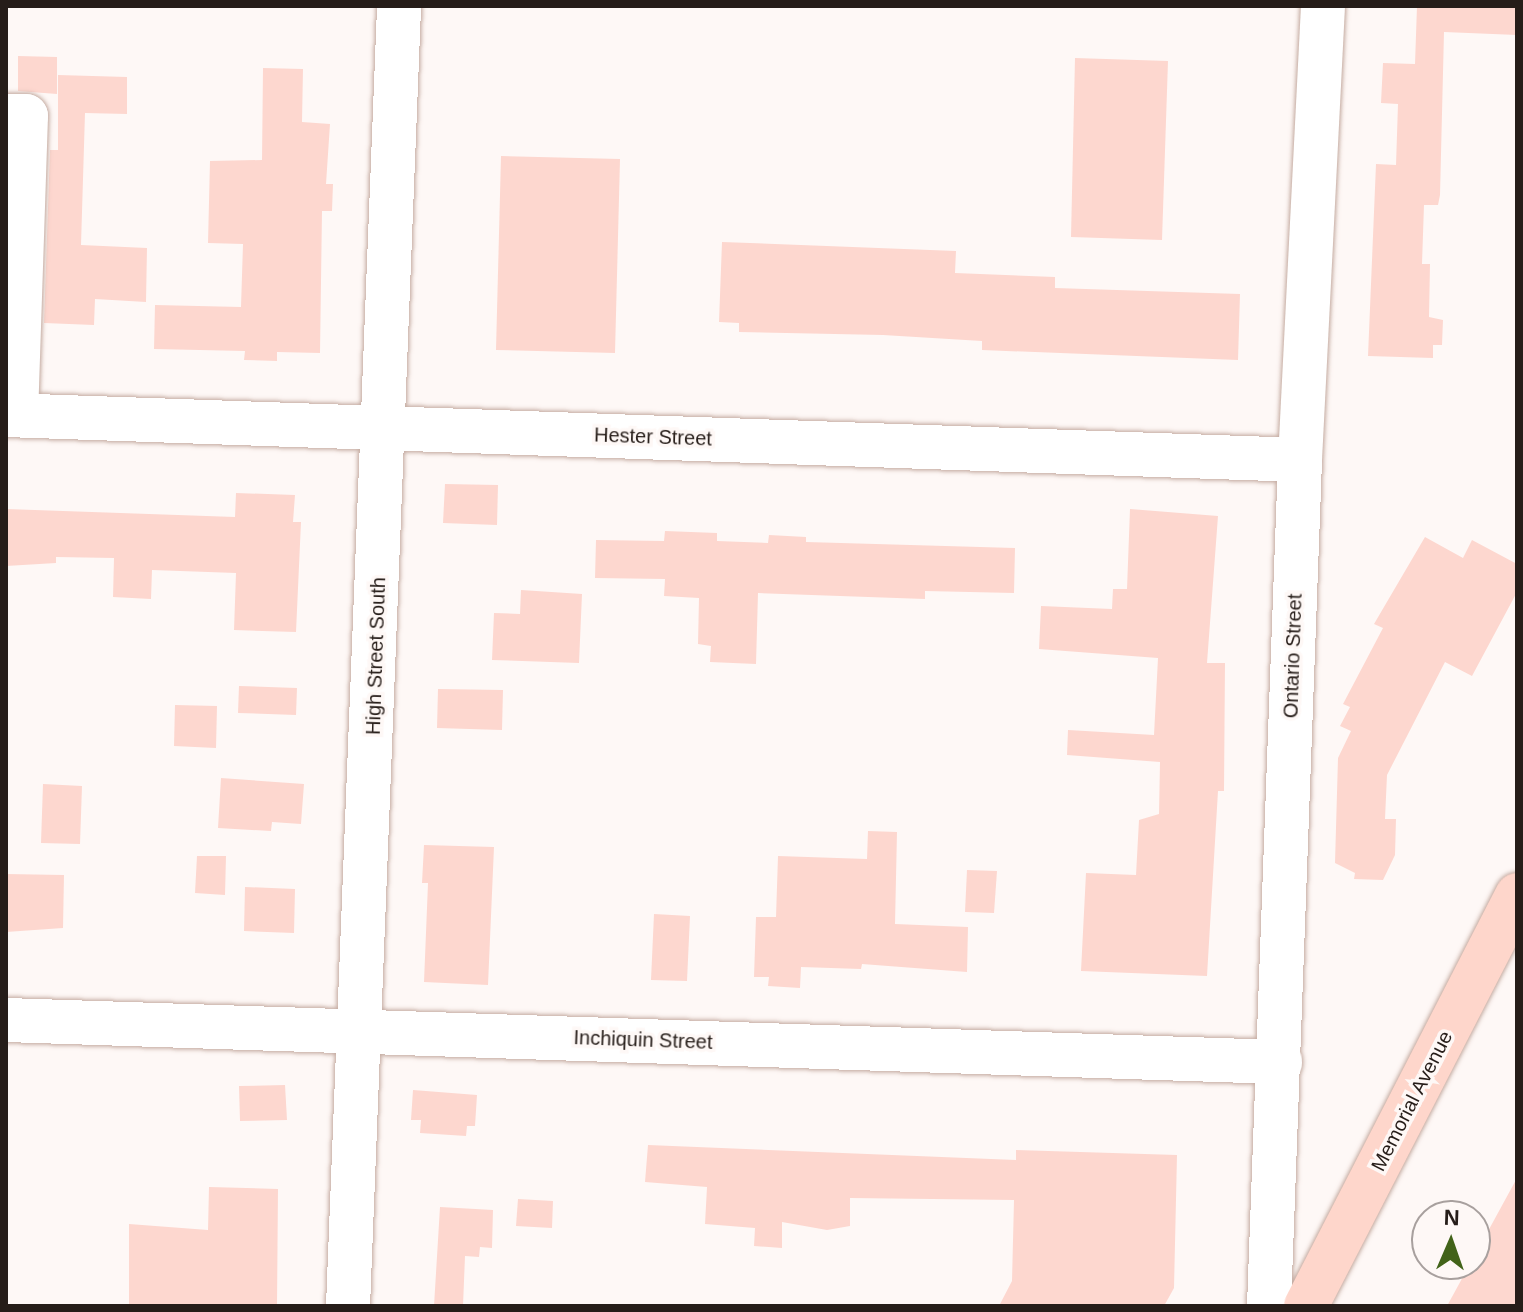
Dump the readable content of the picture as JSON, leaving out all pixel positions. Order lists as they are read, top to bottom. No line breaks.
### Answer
{"streets":{"main road":["Memorial Avenue"],"street":["Hester Street","High Street South","Ontario Street","Inchiquin Street"]},"crossings":[["Hester Street","High Street South"],["Hester Street","Ontario Street"],["High Street South","Inchiquin Street"],["Ontario Street","Inchiquin Street"]],"north":"top"}
